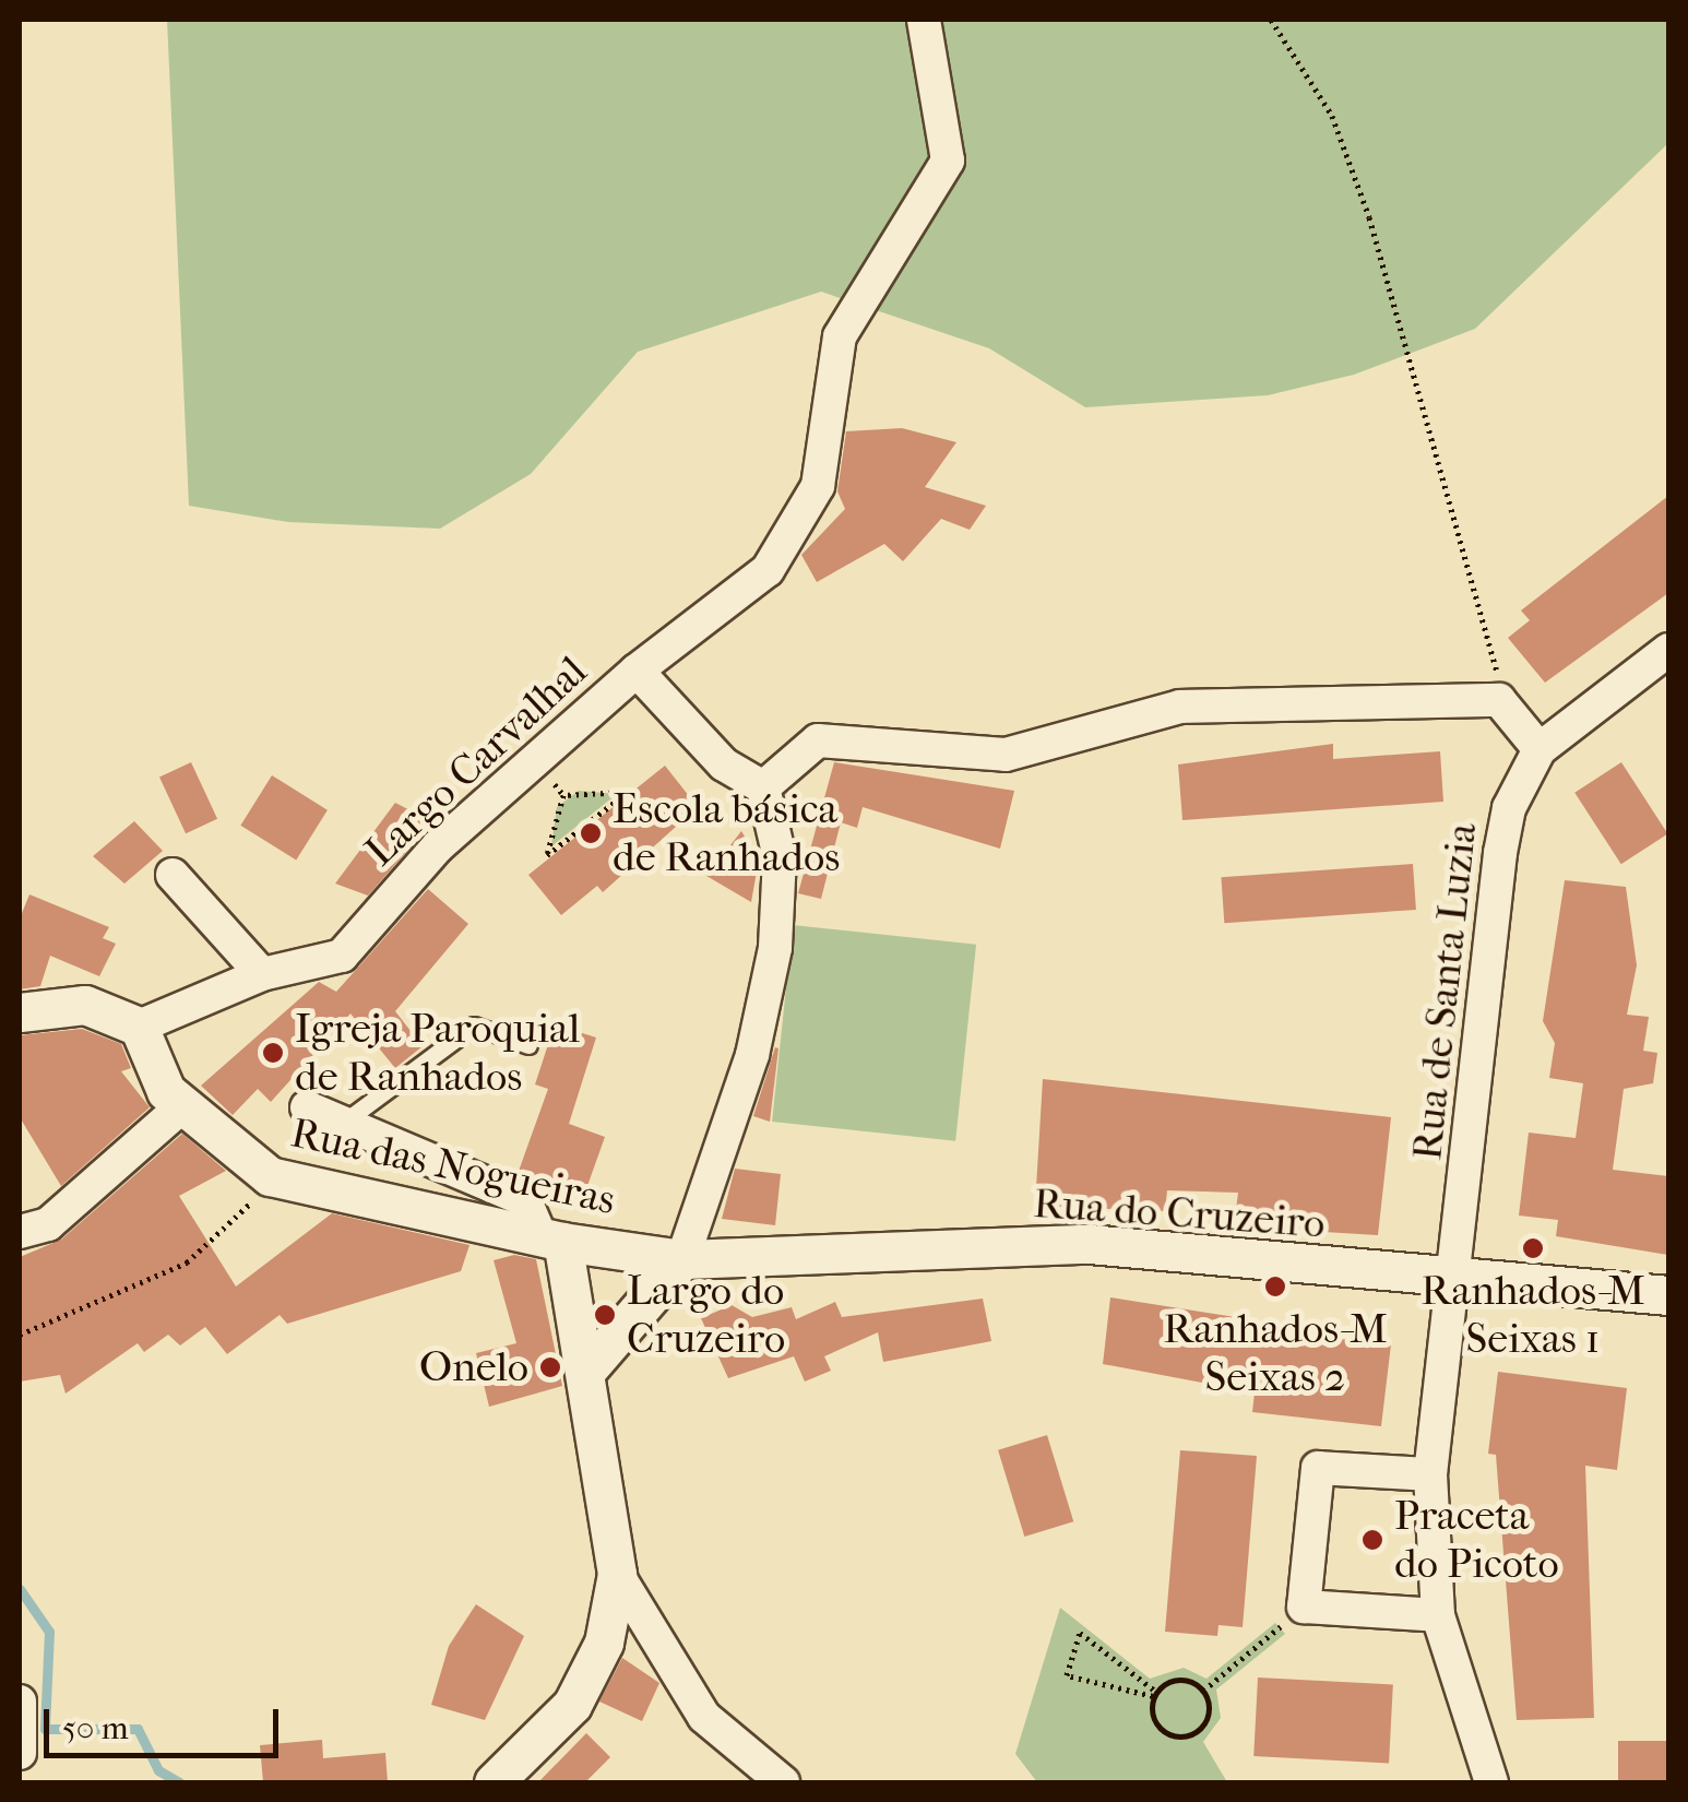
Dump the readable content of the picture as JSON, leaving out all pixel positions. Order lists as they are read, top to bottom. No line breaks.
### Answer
{"streets":{"street":["Largo Carvalhal","Rua de Santa Luzia","Rua das Nogueiras","Rua do Cruzeiro"]},"crossings":[["Largo Carvalhal","Rua das Nogueiras"],["Rua de Santa Luzia","Rua do Cruzeiro"],["Rua das Nogueiras","Rua do Cruzeiro"]],"places":["Escola básica de Ranhados","Igreja Paroquial de Ranhados","Ranhados-M Seixas 1","Ranhados-M Seixas 2","Largo do Cruzeiro","Onelo","Praceta do Picoto"],"scale_bar":"50 m"}
